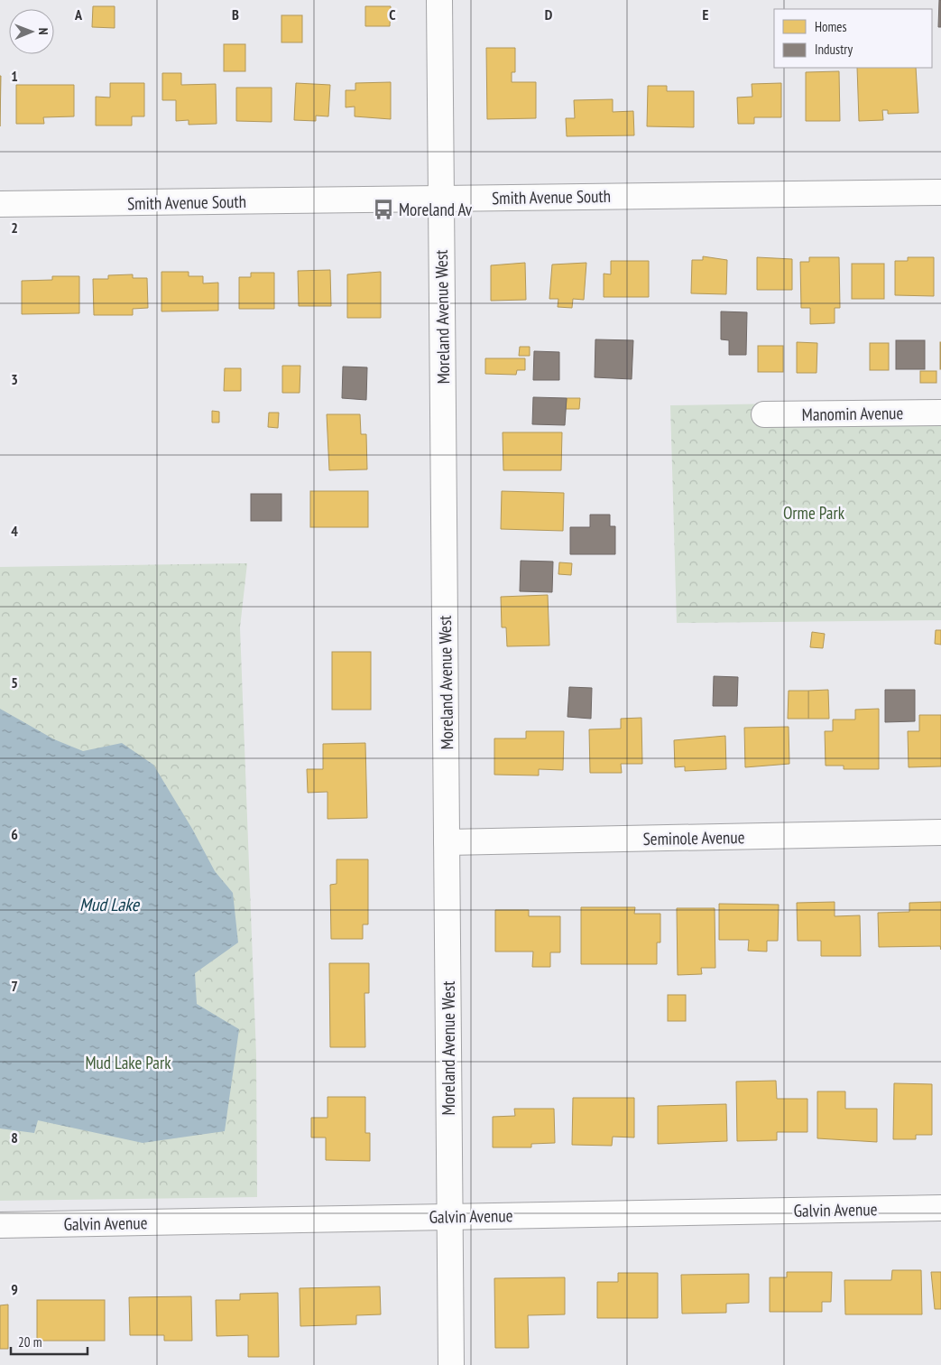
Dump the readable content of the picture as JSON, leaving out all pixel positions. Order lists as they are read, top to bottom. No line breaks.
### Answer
{"streets":{"street":["Smith Avenue South","Moreland Avenue West","Manomin Avenue","Seminole Avenue","Galvin Avenue"]},"crossings":[["Smith Avenue South","Moreland Avenue West"],["Moreland Avenue West","Seminole Avenue"],["Moreland Avenue West","Galvin Avenue"]],"water":["Mud Lake"],"parks":["Orme Park","Mud Lake Park"],"places":{"bus stop":["Moreland Av"]},"legend":["Homes","Industry"],"scale_bar":"20 m","north":"right","grid":{"columns":["A","B","C","D","E"],"rows":["1","2","3","4","5","6","7","8","9"]}}
